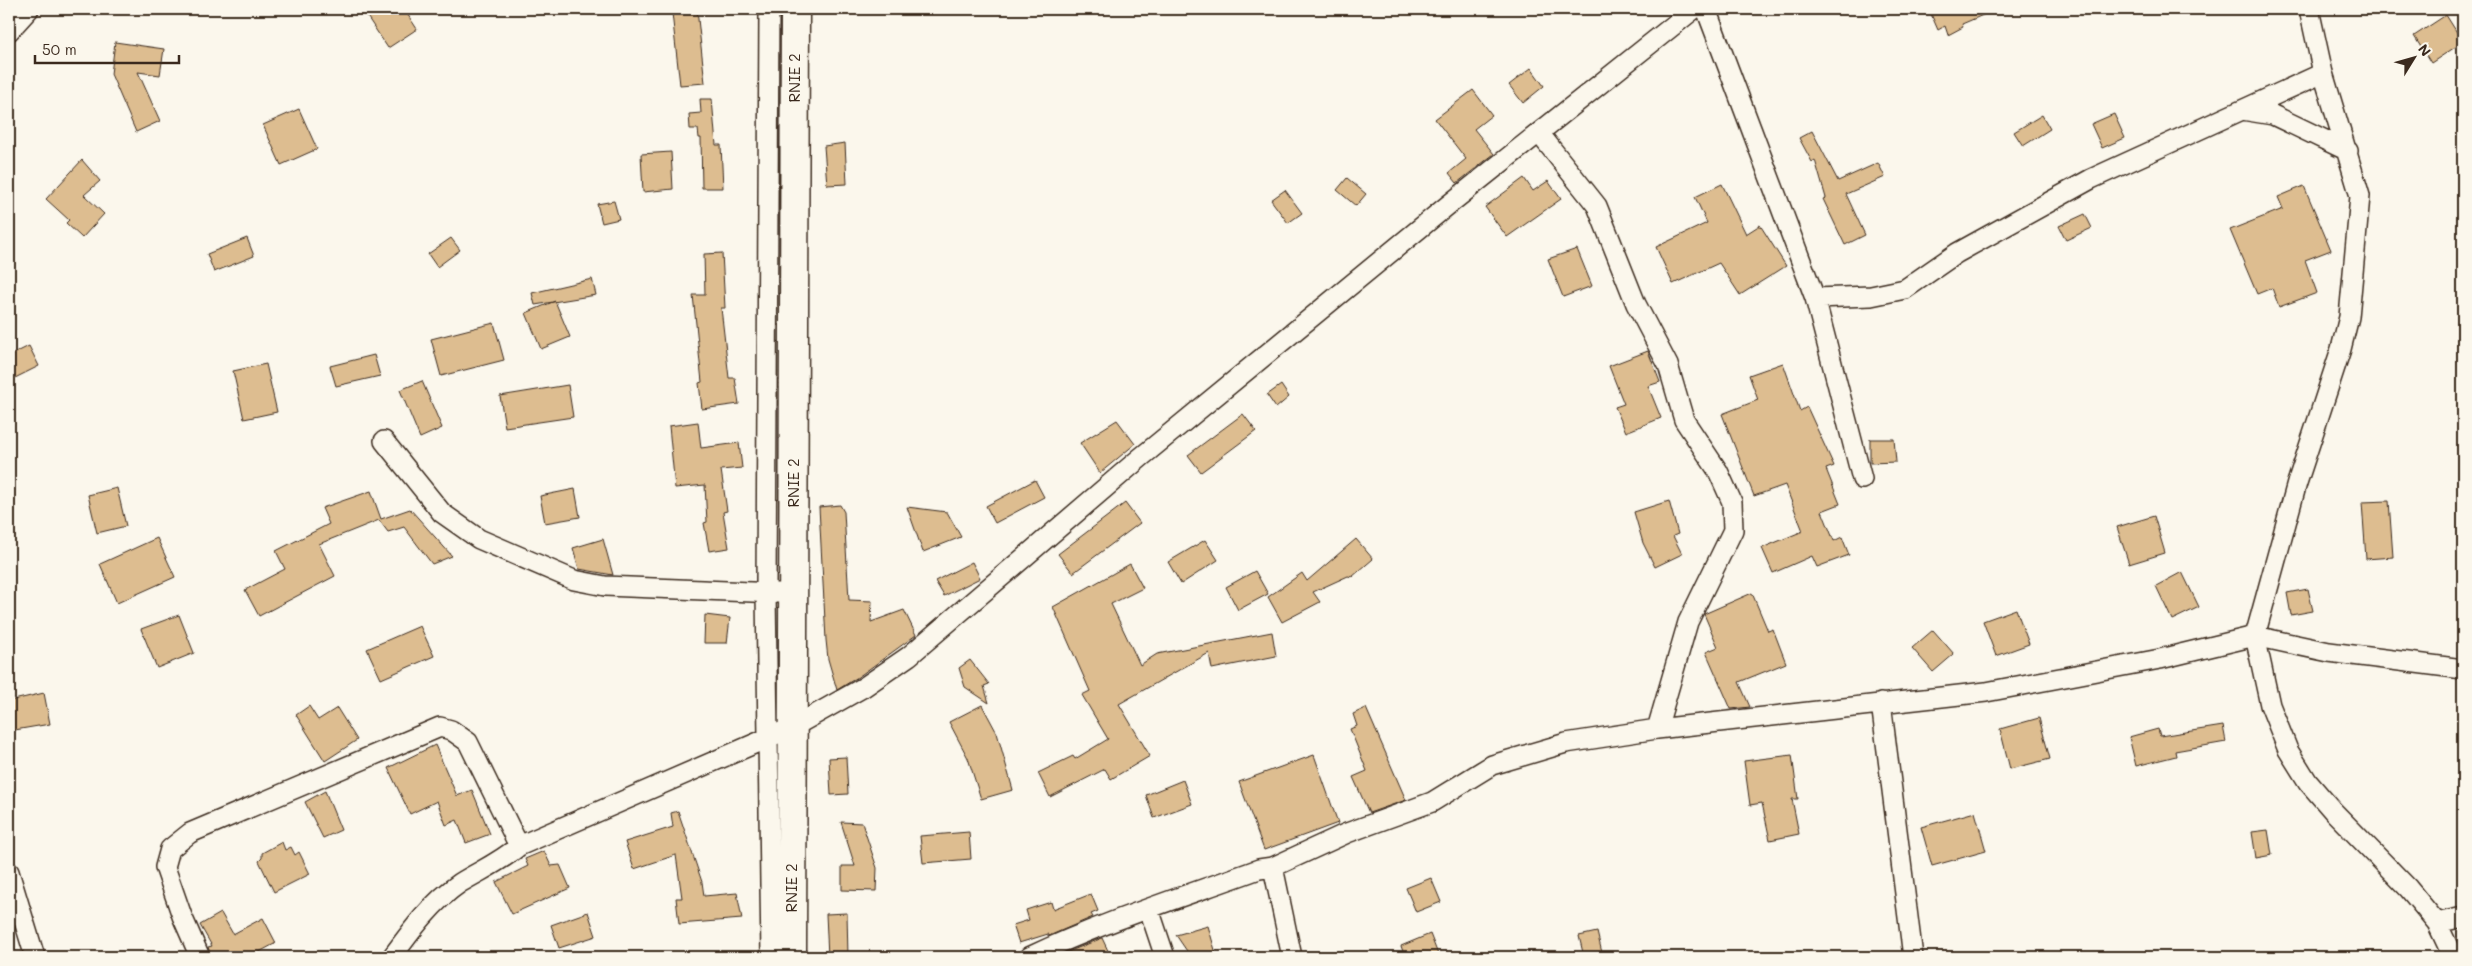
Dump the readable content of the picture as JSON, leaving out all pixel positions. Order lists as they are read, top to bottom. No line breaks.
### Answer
{"streets":{"highway":["RNIE 2"]},"scale_bar":"50 m","north":"top right"}
